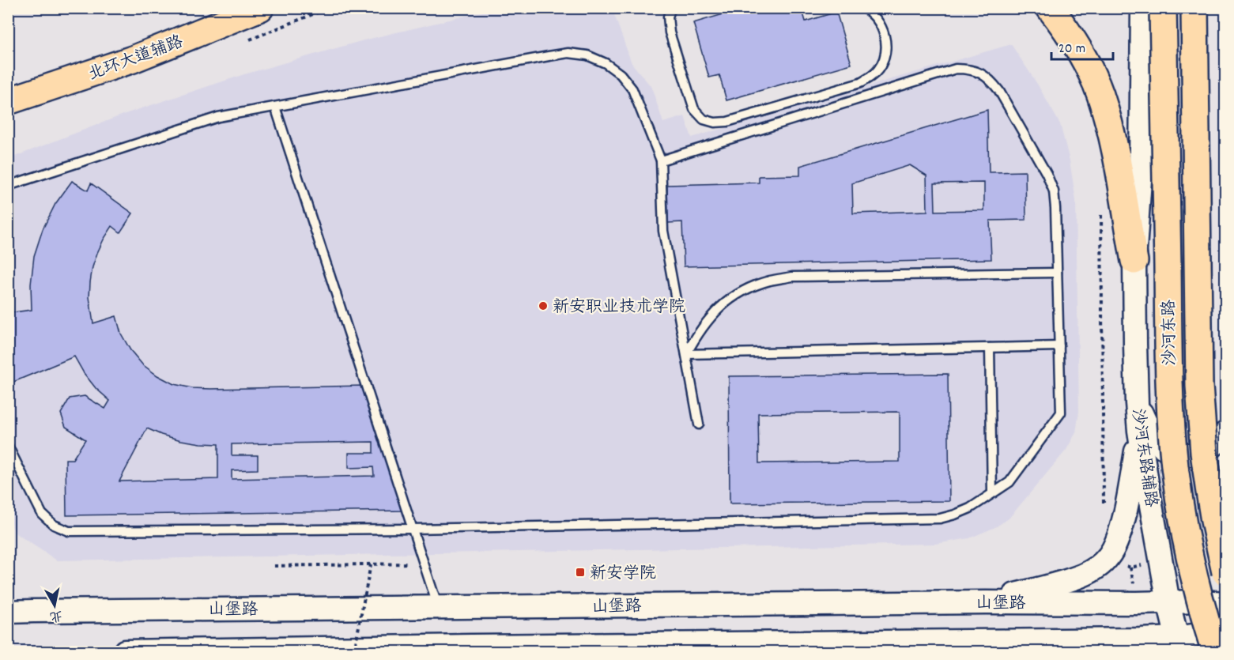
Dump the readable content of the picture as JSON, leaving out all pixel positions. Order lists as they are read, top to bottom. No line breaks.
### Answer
{"streets":{"main road":["北环大道辅路","沙河东路","沙河东路辅路","山堡路"]},"crossings":[["沙河东路辅路","山堡路"]],"places":{"other":["新安职业技术学院"],"transit":["新安学院"]},"scale_bar":"20 m","north":"bottom"}
